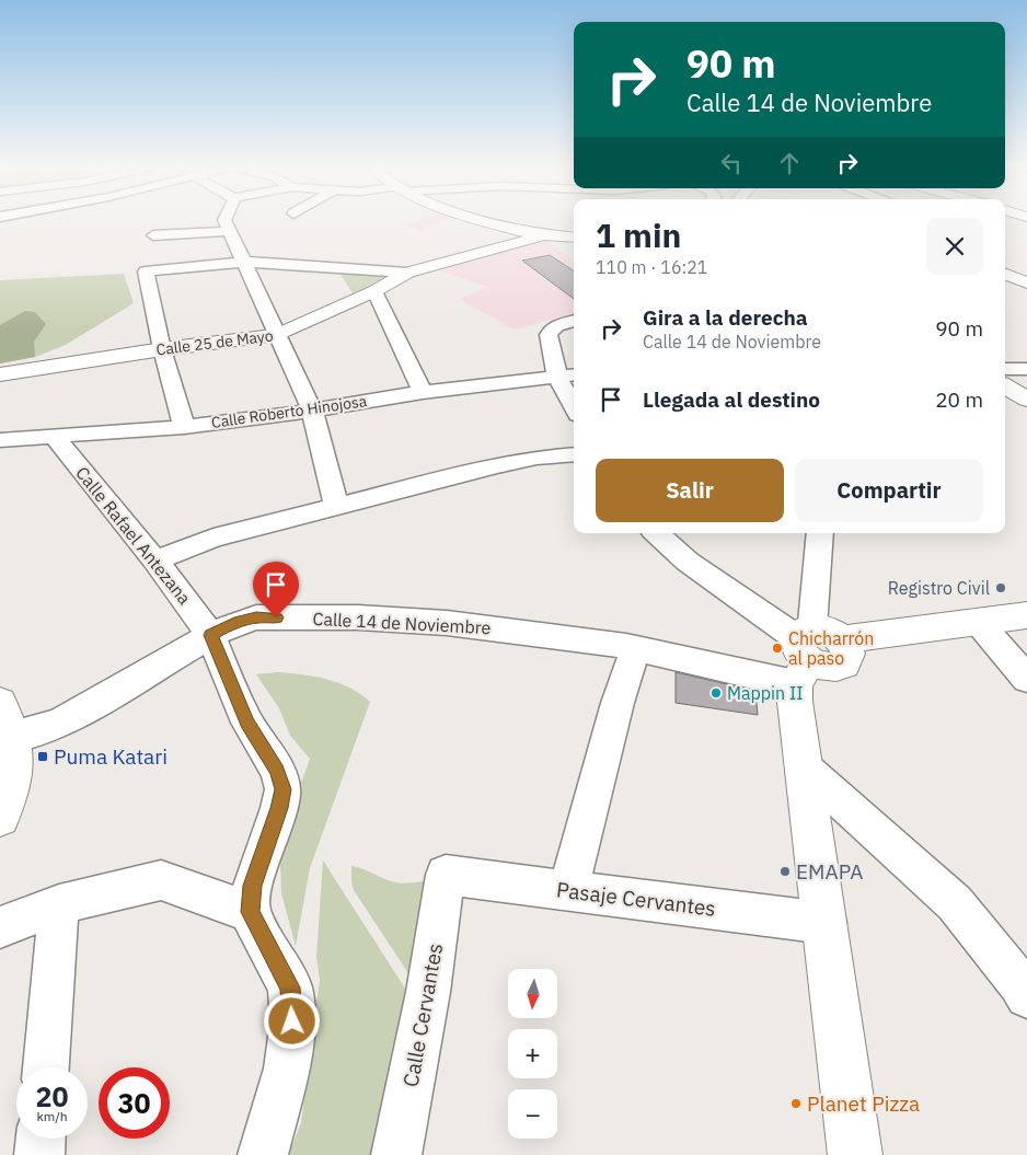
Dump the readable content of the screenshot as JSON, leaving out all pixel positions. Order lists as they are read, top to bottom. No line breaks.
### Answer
{"streets":{"main road":["Calle 25 de Mayo"],"street":["Calle Roberto Hinojosa","Calle Rafael Antezana","Calle 14 de Noviembre","Pasaje Cervantes","Calle Cervantes"]},"crossings":[["Calle Roberto Hinojosa","Calle Rafael Antezana"],["Calle Rafael Antezana","Calle 14 de Noviembre"],["Pasaje Cervantes","Calle Cervantes"]],"places":{"other":["Registro Civil","Chicharrón al paso","Mappin II","EMAPA","Planet Pizza"],"transit":["Puma Katari"]},"north":"bottom","page":{"turn":["90 m","Calle 14 de Noviembre"],"heading":["1 min","110 m · 16:21"],"list":[{"name":"Gira a la derecha","note":"Calle 14 de Noviembre","value":"90 m"},{"name":"Llegada al destino","value":"20 m"}],"buttons":["Salir","Compartir"],"map_buttons":["+","−"],"speed":"20 km/h","limit":"30"}}
